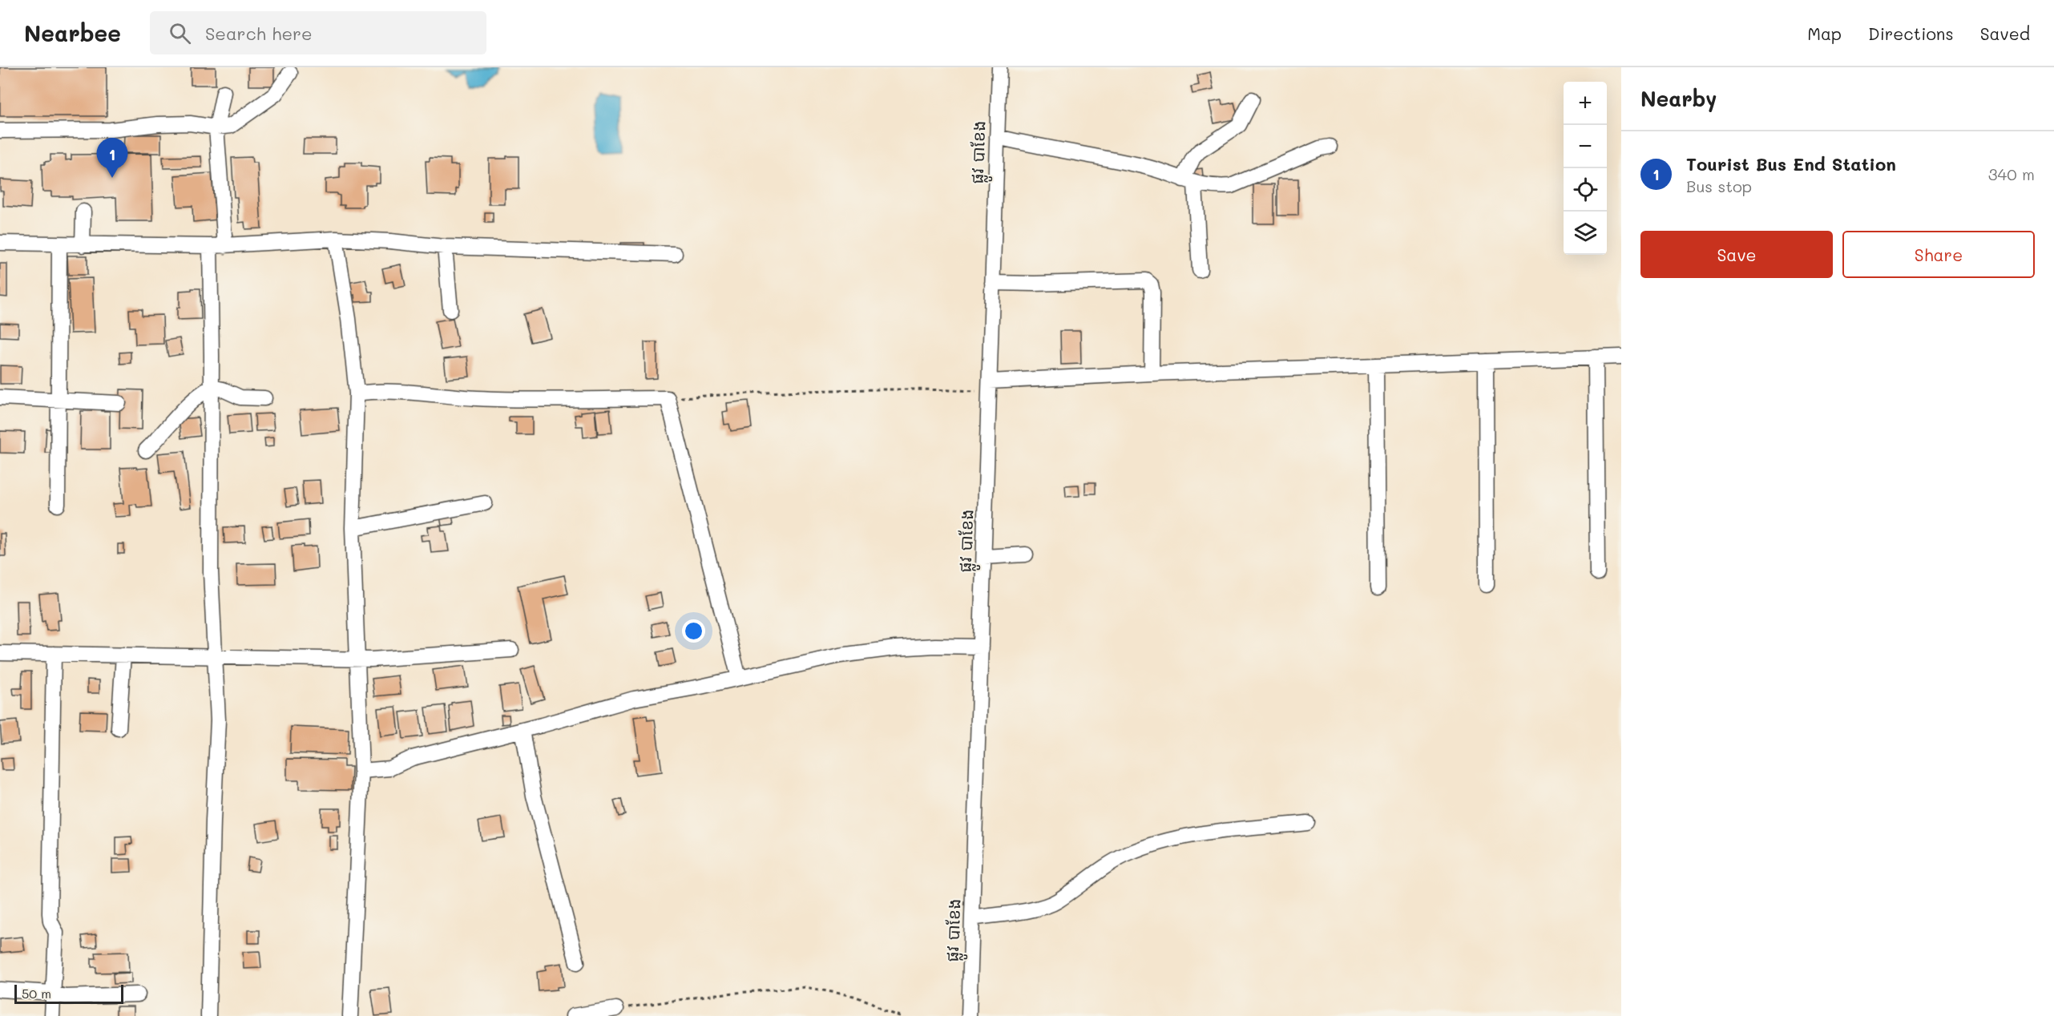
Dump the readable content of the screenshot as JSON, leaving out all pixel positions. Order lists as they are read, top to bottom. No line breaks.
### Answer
{"streets":{"street":["ផ្លូវ បាខែង"]},"scale_bar":"50 m","page":{"header":"Nearbee","search":"Search here","nav":["Map","Directions","Saved"],"heading":"Nearby","map_buttons":["+","−"],"list":[{"mark":"1","name":"Tourist Bus End Station","note":"Bus stop","value":"340 m"}],"pins":"1","buttons":["Save","Share"],"scale":"50 m"}}
